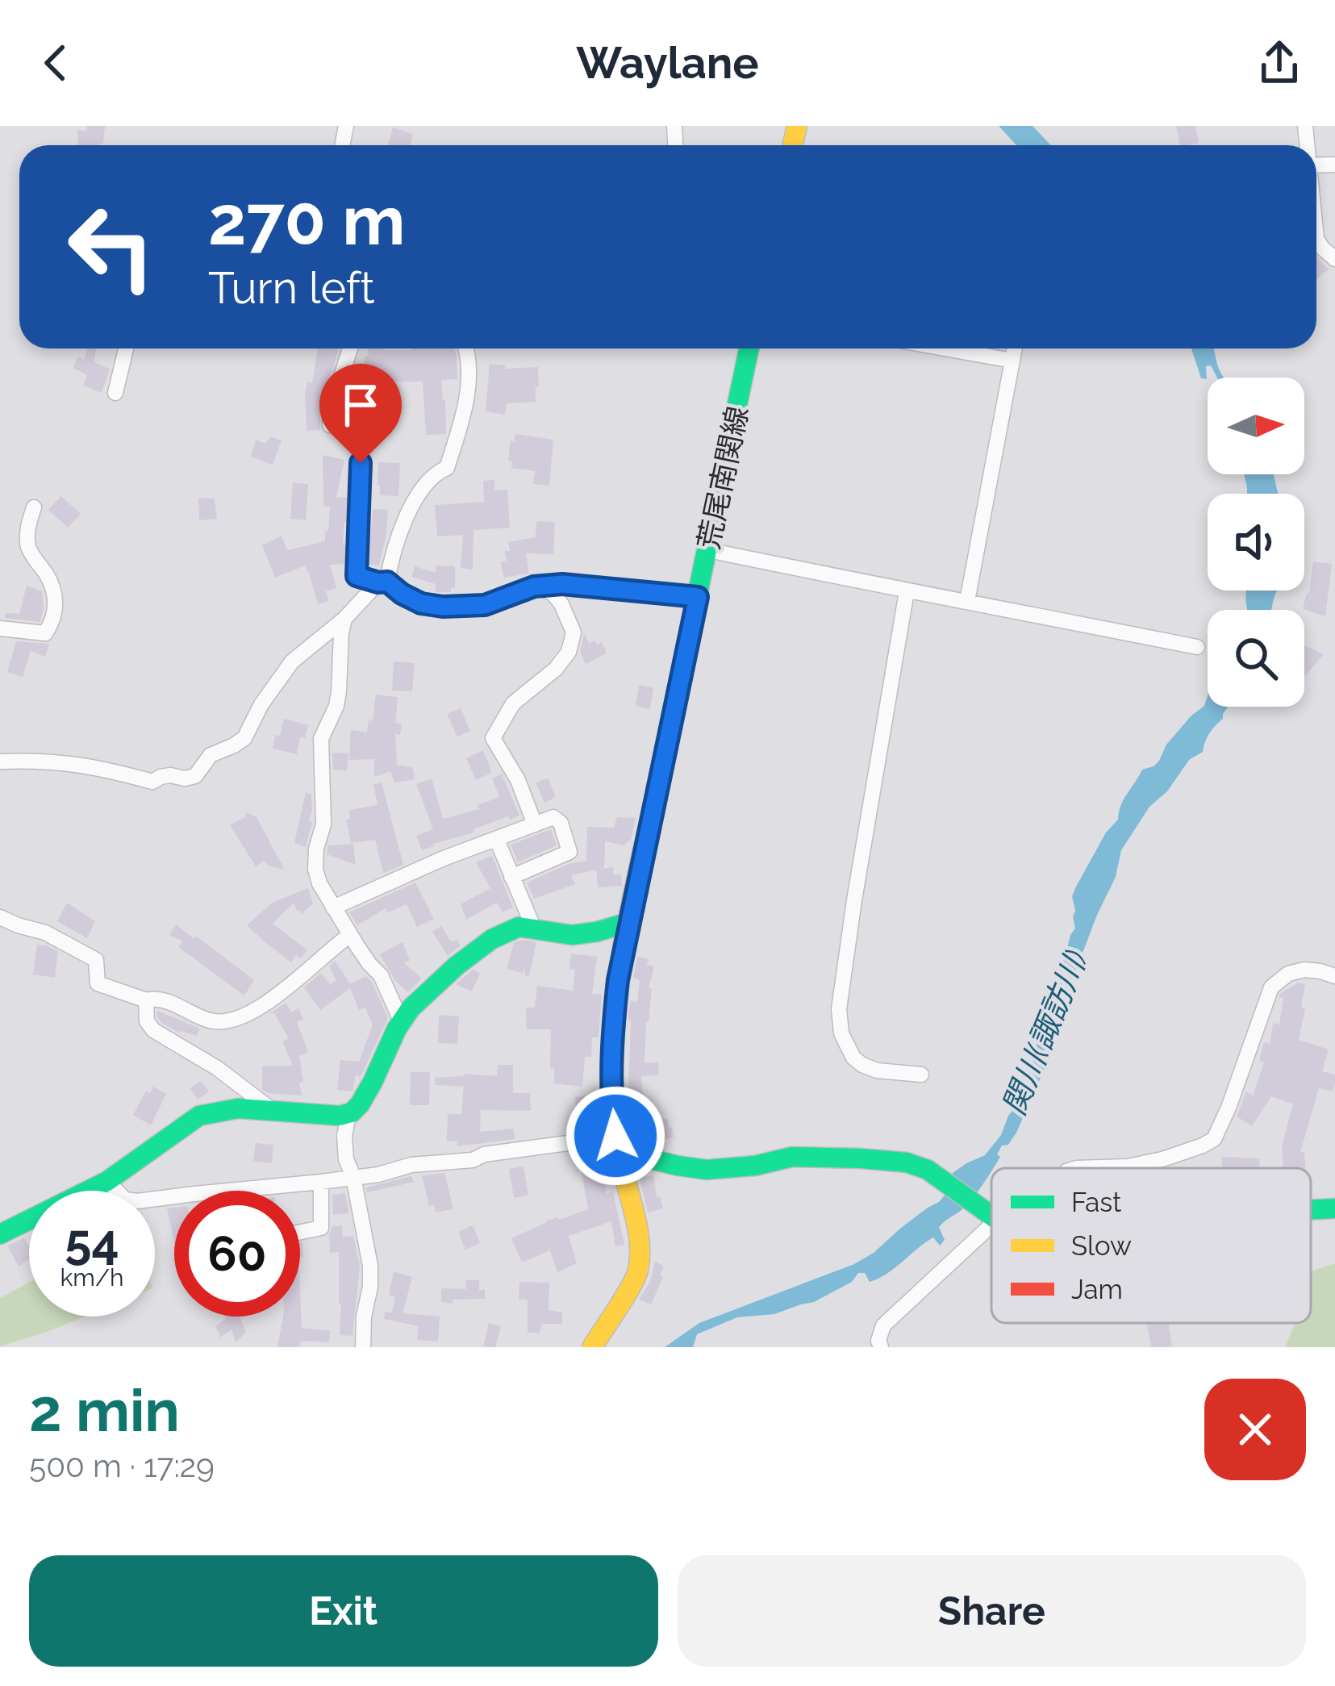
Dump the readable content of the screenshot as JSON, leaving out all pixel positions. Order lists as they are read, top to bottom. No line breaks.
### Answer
{"streets":{"street":["荒尾南関線"]},"water":["関川(諏訪川)"],"legend":["Fast","Slow","Jam"],"north":"right","page":{"header":"Waylane","turn":["270 m","Turn left"],"speed":"54 km/h","limit":"60","heading":["2 min","500 m · 17:29"],"buttons":["Exit","Share"]}}
